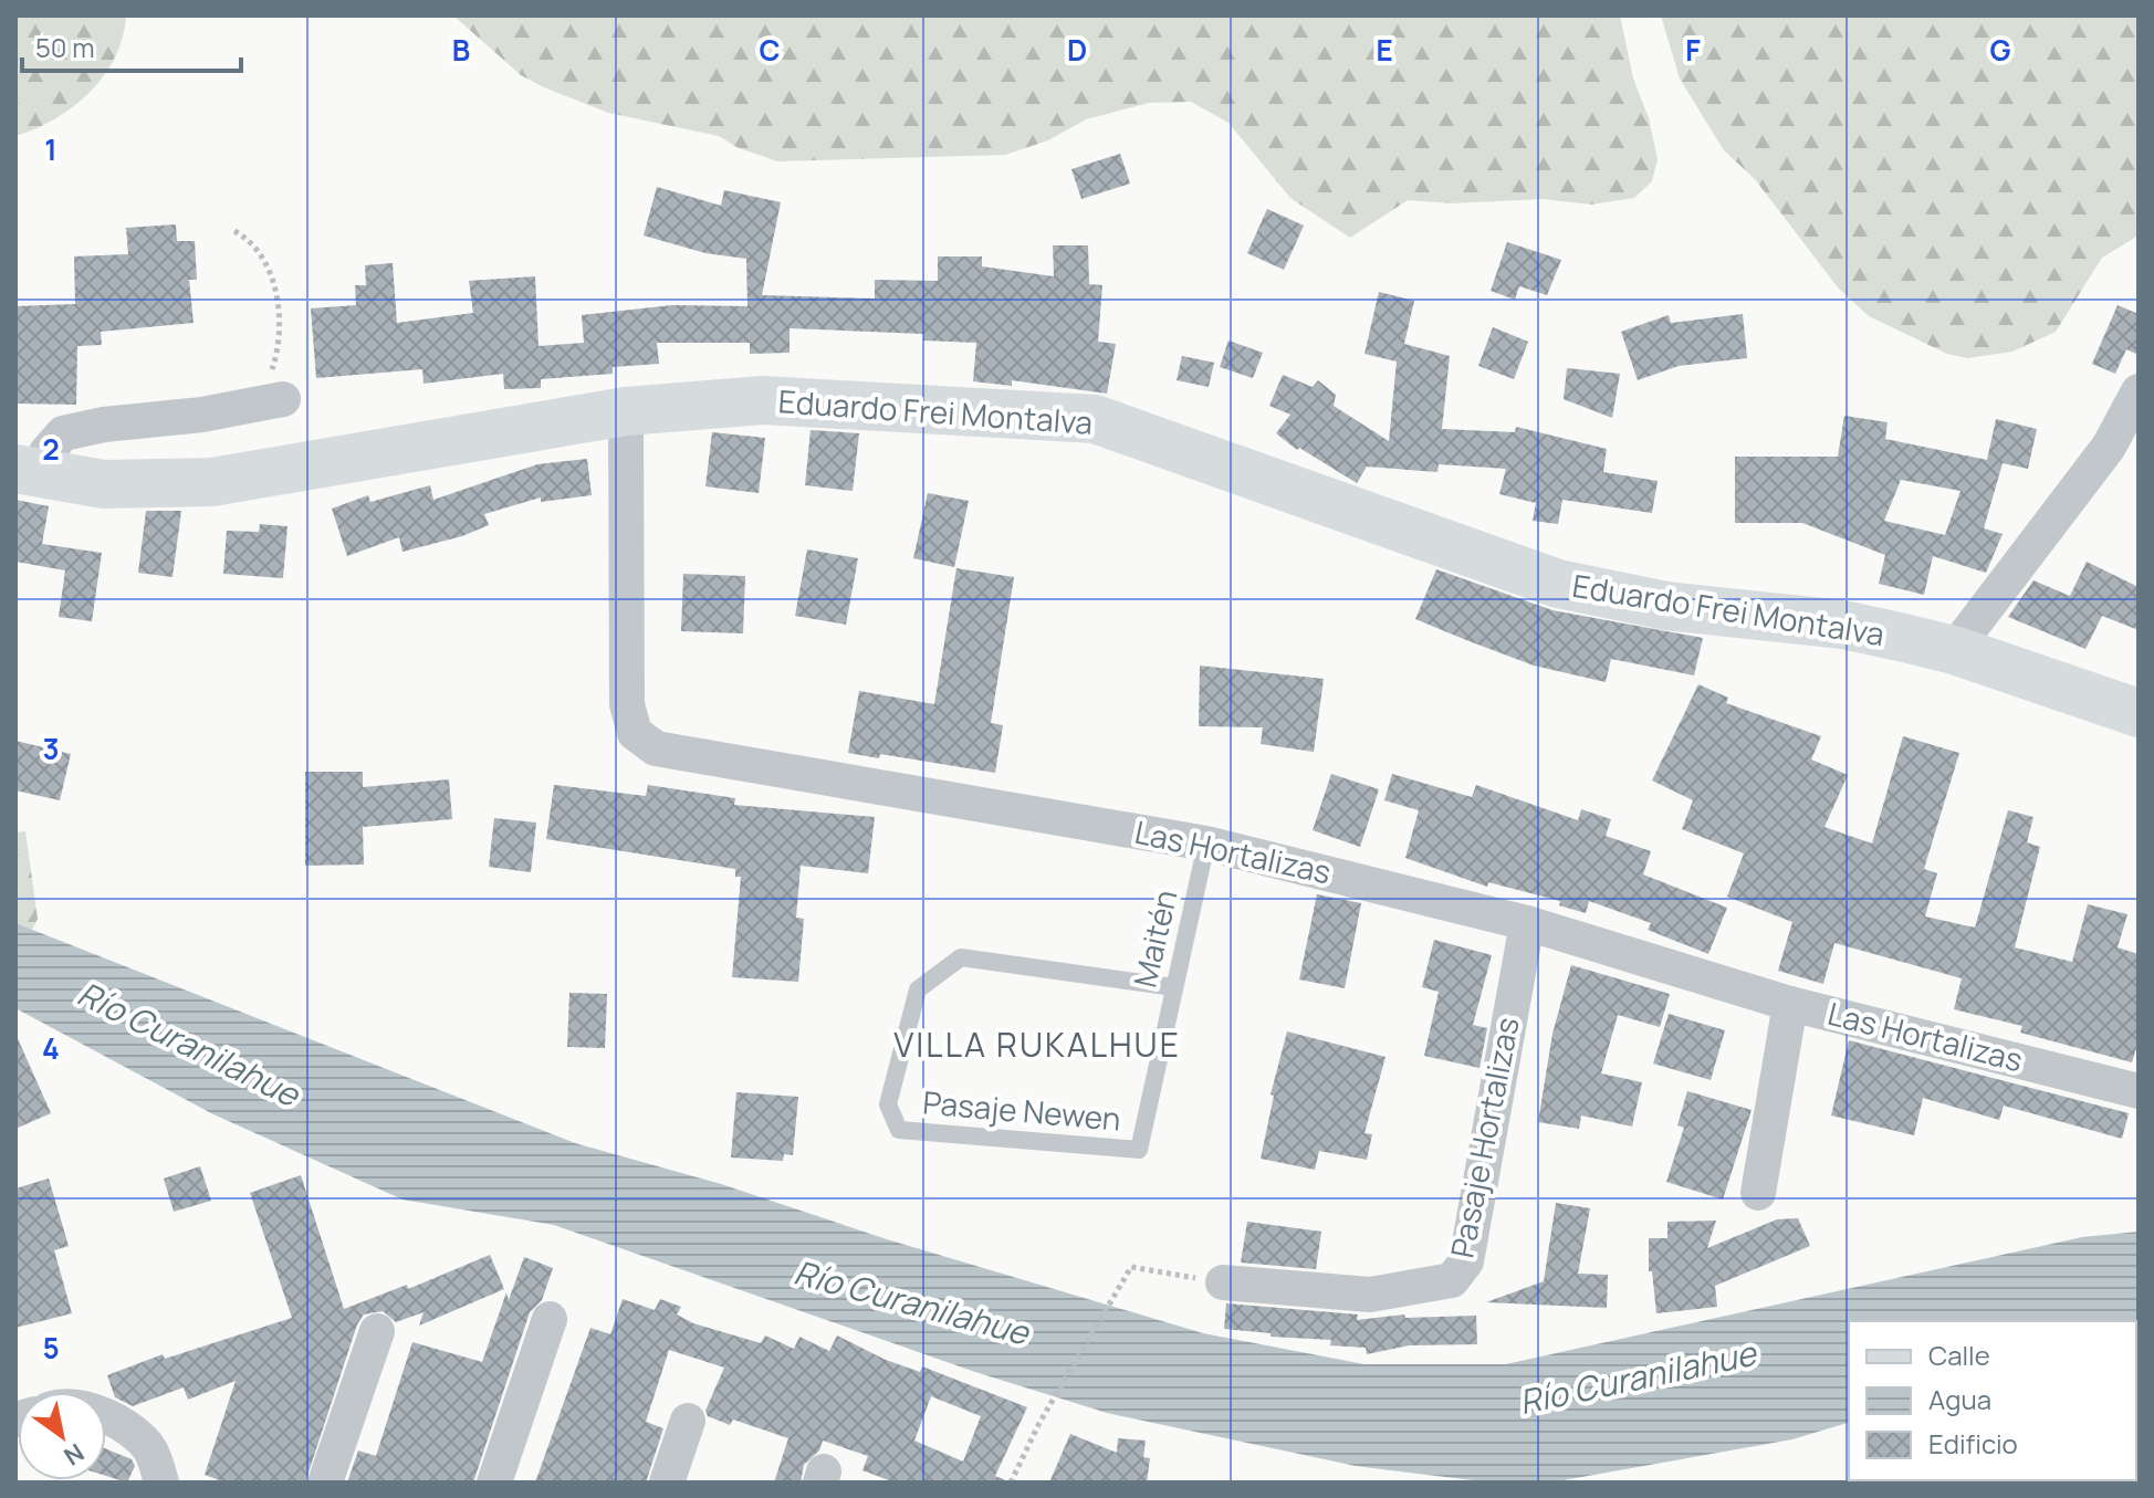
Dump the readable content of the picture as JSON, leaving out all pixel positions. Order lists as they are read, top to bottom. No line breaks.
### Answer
{"streets":{"main road":["Eduardo Frei Montalva"],"street":["Las Hortalizas","Pasaje Hortalizas"],"lane":["Maitén","Pasaje Newen"]},"crossings":[["Eduardo Frei Montalva","Las Hortalizas"],["Las Hortalizas","Maitén"],["Las Hortalizas","Pasaje Hortalizas"],["Maitén","Pasaje Newen"]],"districts":["VILLA RUKALHUE"],"water":["Río Curanilahue"],"legend":["Calle","Agua","Edificio"],"scale_bar":"50 m","north":"bottom right","grid":{"columns":["B","C","D","E","F","G"],"rows":["1","2","3","4","5"]}}
